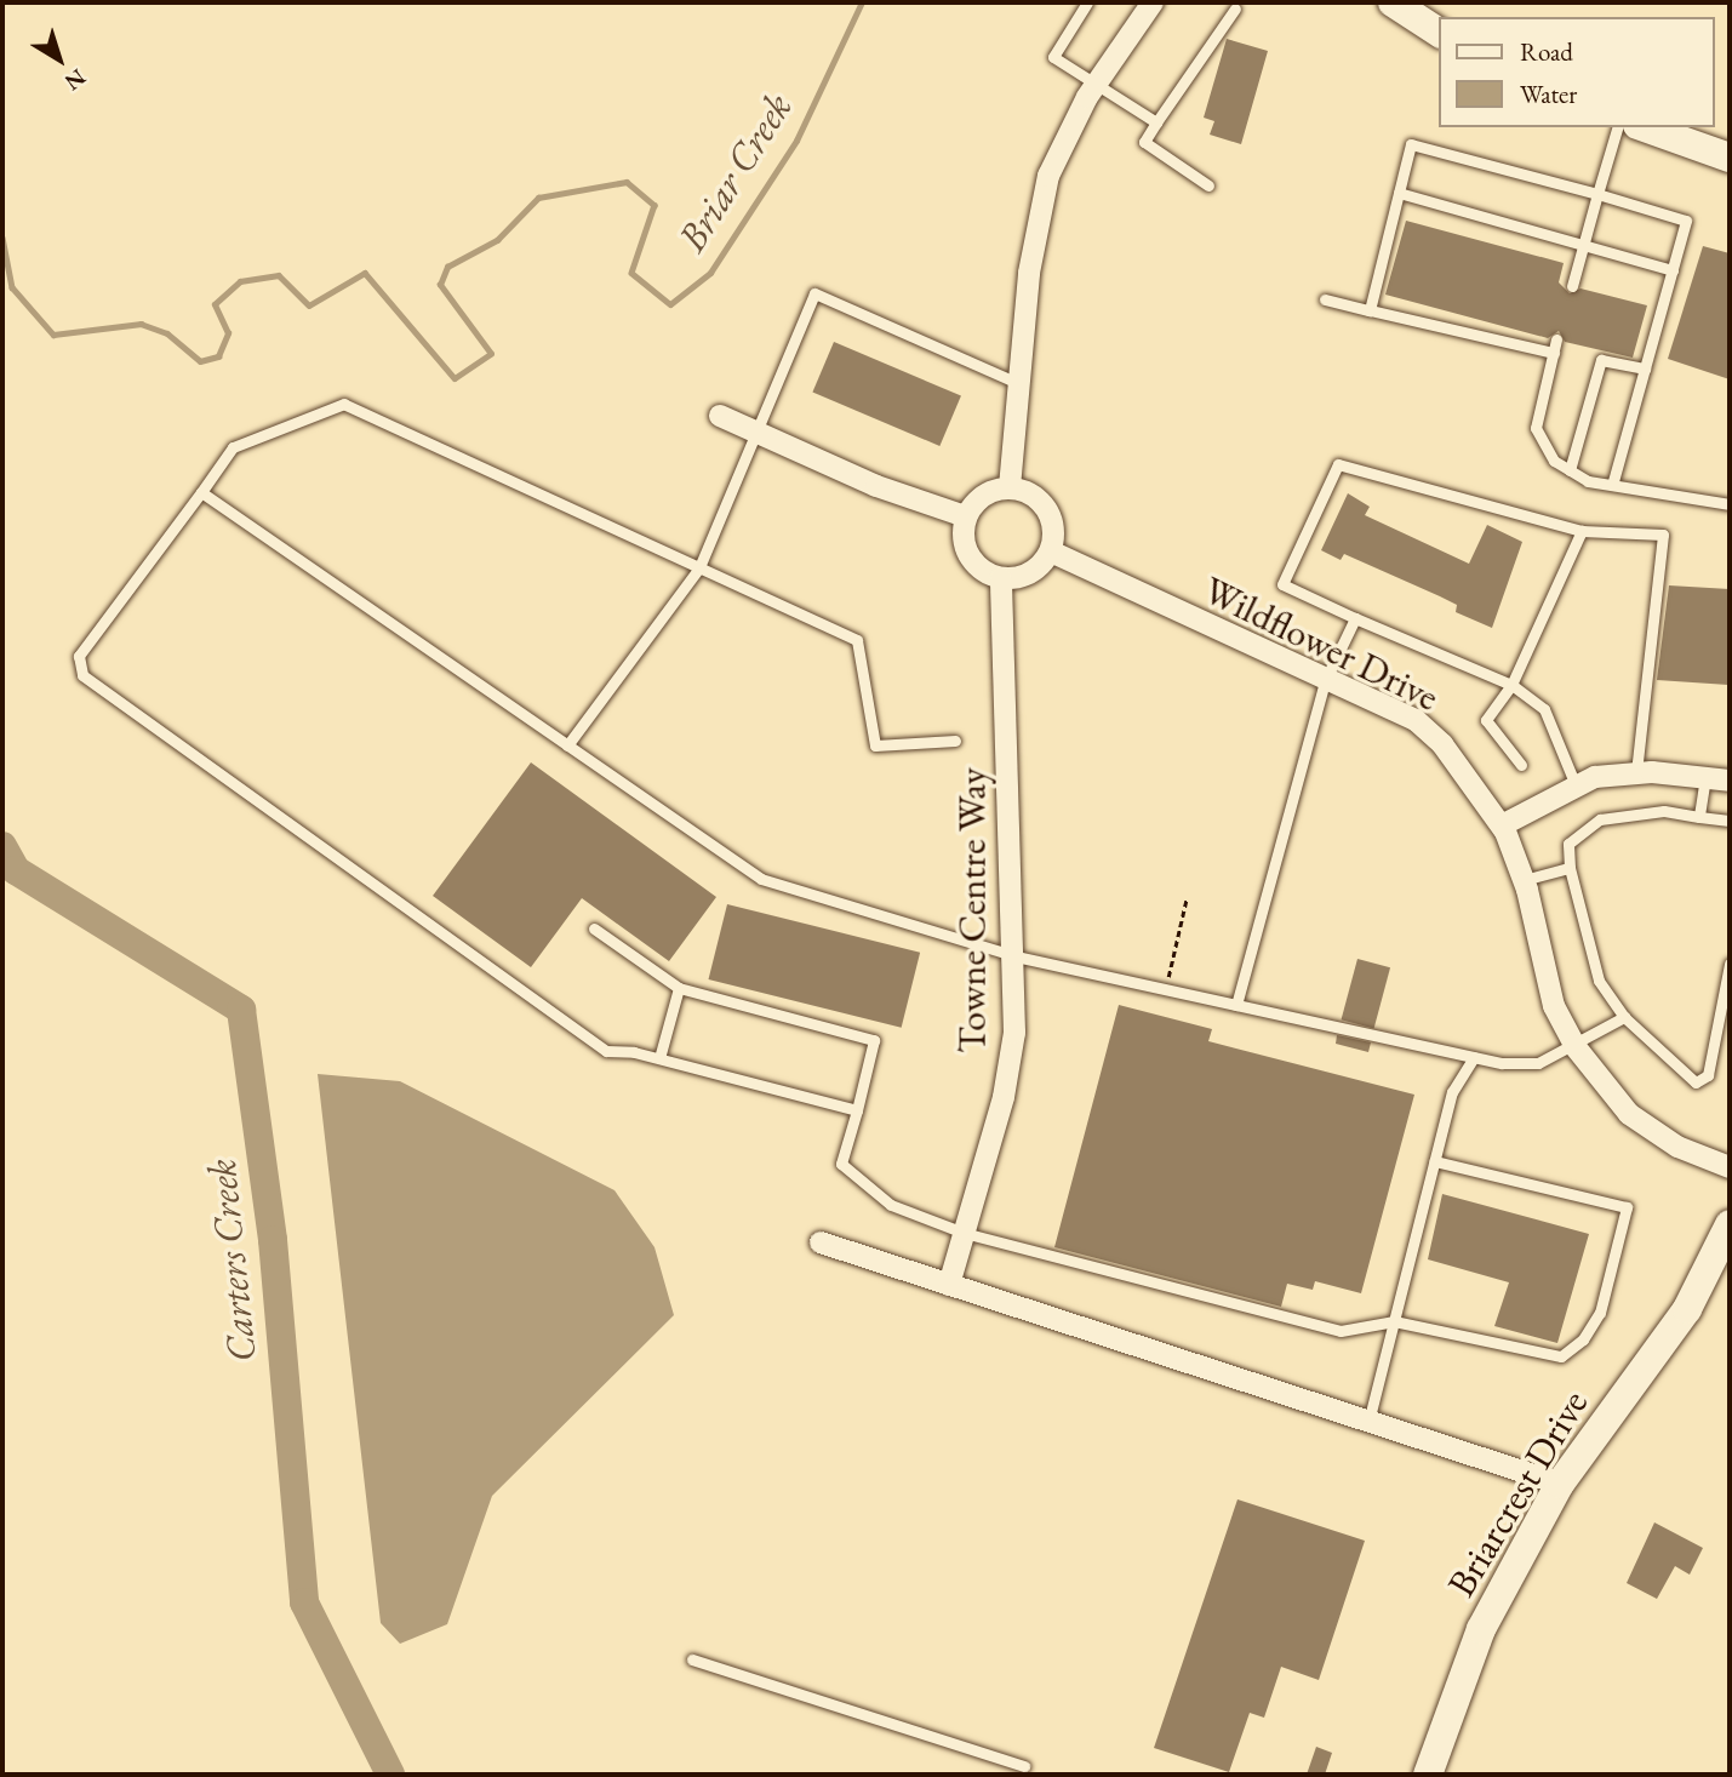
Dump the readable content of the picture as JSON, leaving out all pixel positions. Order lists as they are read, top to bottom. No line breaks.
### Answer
{"streets":{"main road":["Briarcrest Drive"],"street":["Wildflower Drive","Towne Centre Way"]},"crossings":[["Wildflower Drive","Towne Centre Way"]],"water":["Briar Creek","Carters Creek"],"legend":["Road","Water"],"north":"bottom right"}
